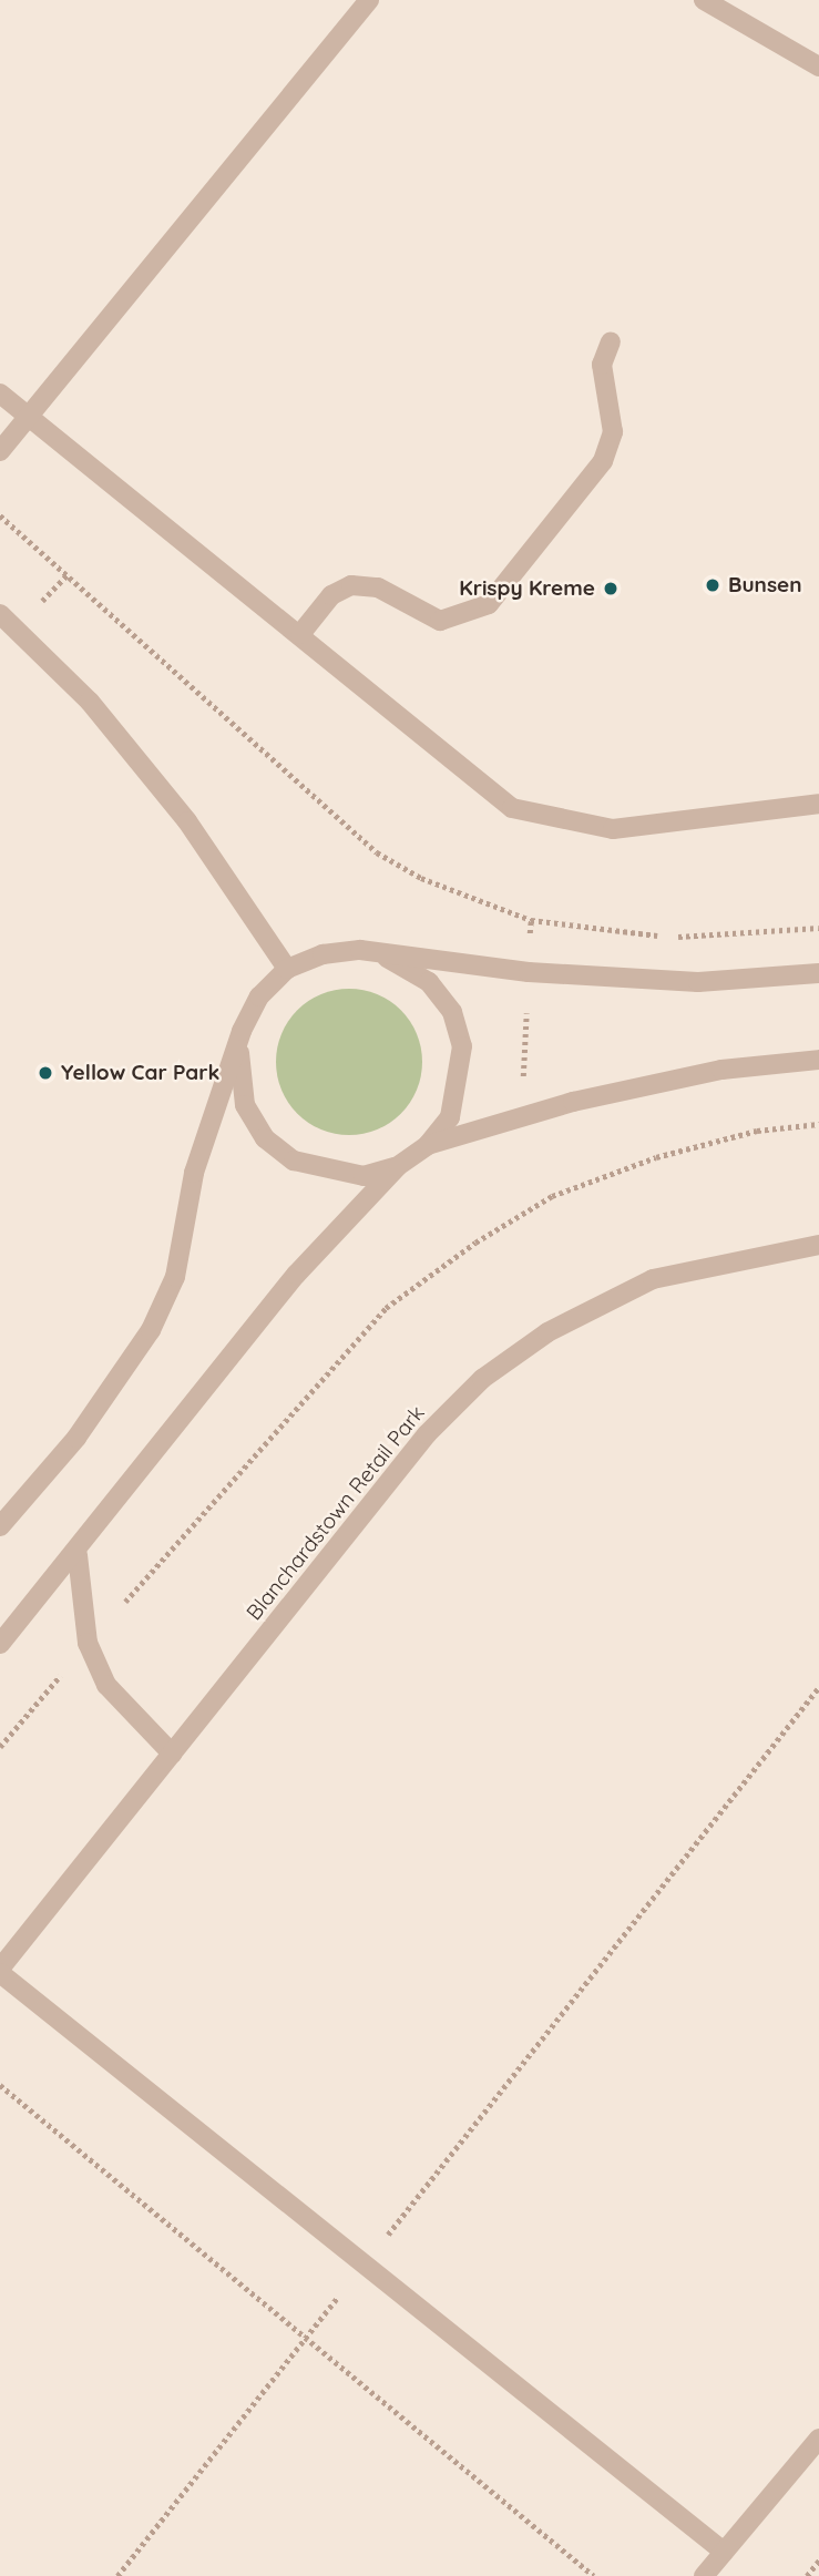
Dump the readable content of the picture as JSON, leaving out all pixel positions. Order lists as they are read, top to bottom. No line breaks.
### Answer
{"streets":{"street":["Blanchardstown Retail Park"]},"places":["Bunsen","Krispy Kreme","Yellow Car Park"]}
